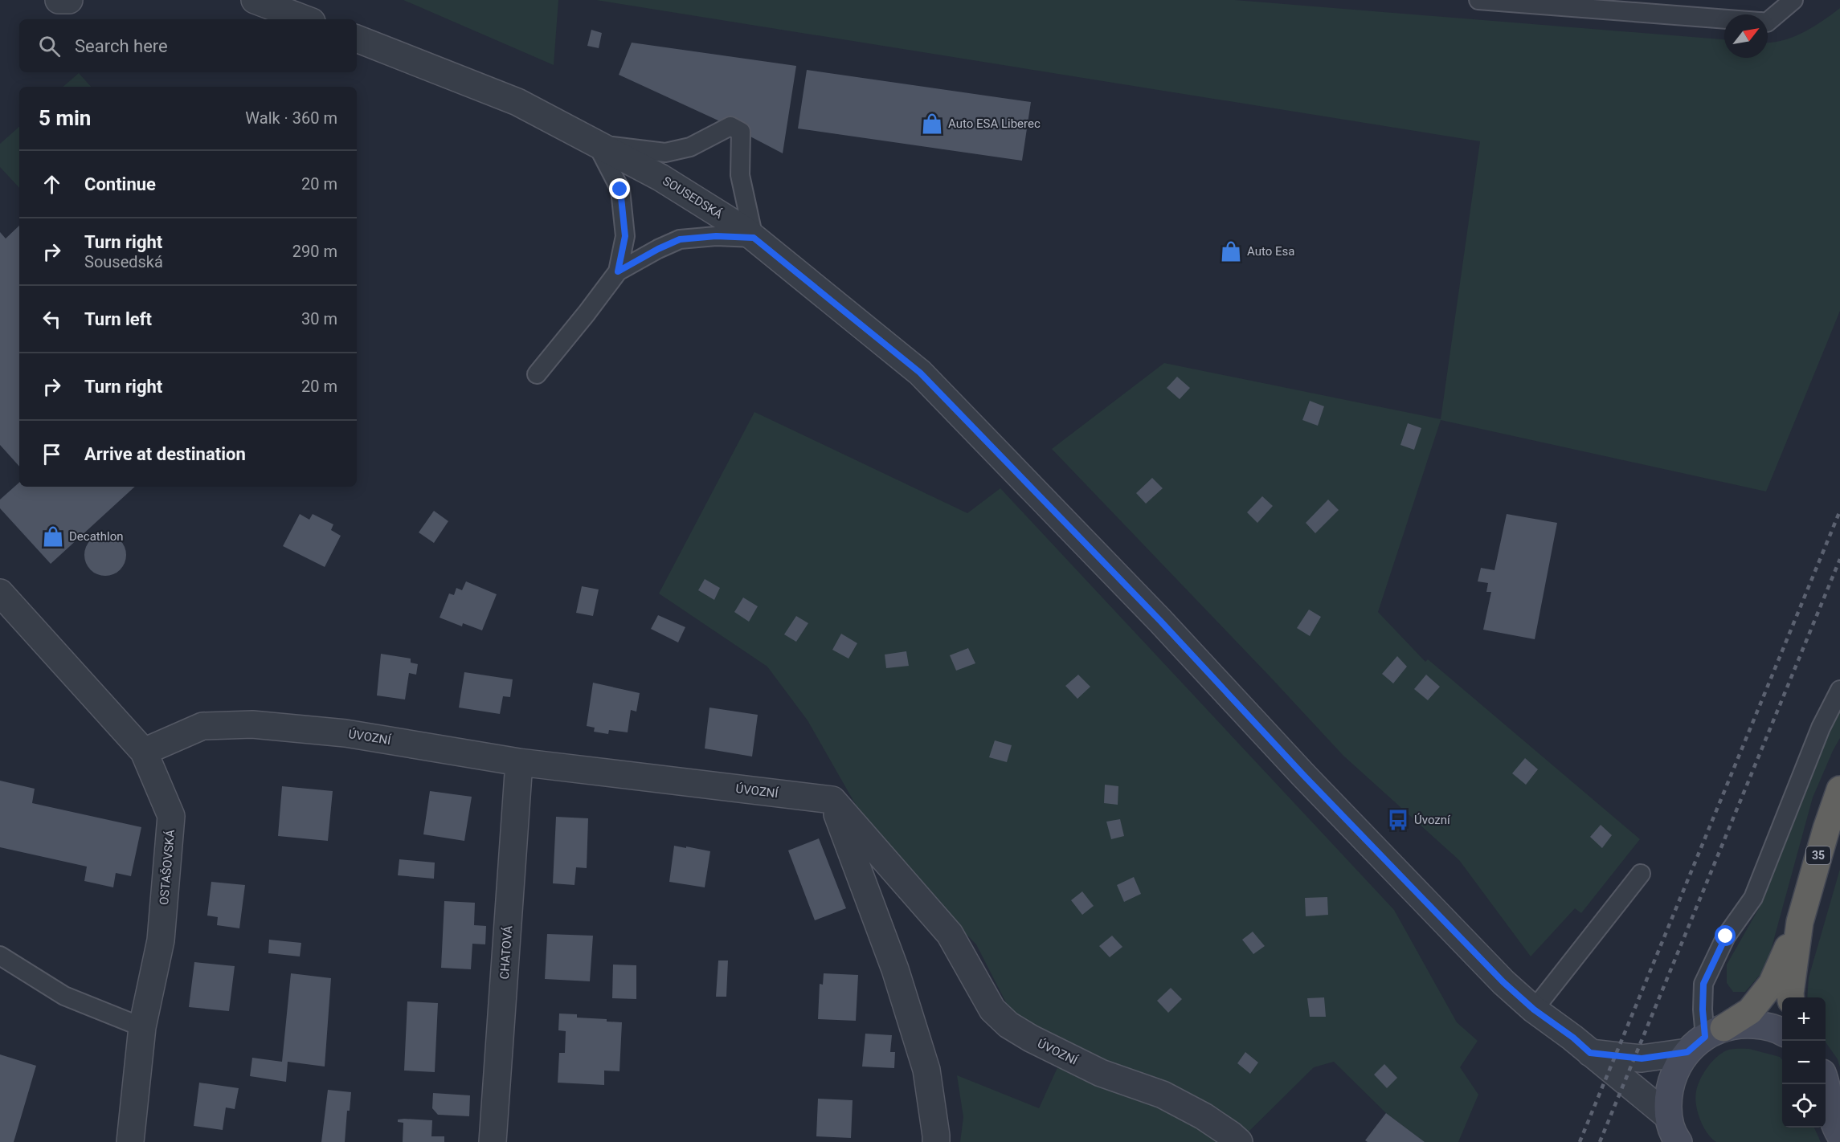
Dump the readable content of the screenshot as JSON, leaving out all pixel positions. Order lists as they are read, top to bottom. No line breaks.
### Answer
{"streets":{"highway":["35"],"street":["SOUSEDSKÁ","ÚVOZNÍ","OSTAŠOVSKÁ","CHATOVÁ"]},"crossings":[["ÚVOZNÍ","OSTAŠOVSKÁ"],["ÚVOZNÍ","CHATOVÁ"]],"places":{"shop":["Auto ESA Liberec","Auto Esa","Decathlon"],"bus stop":["Úvozní"]},"north":"top right","page":{"search":"Search here","heading":["5 min","Walk · 360 m"],"list":[["Continue","20 m"],["Turn right","Sousedská","290 m"],["Turn left","30 m"],["Turn right","20 m"],"Arrive at destination"],"map_buttons":["+","−"]}}
